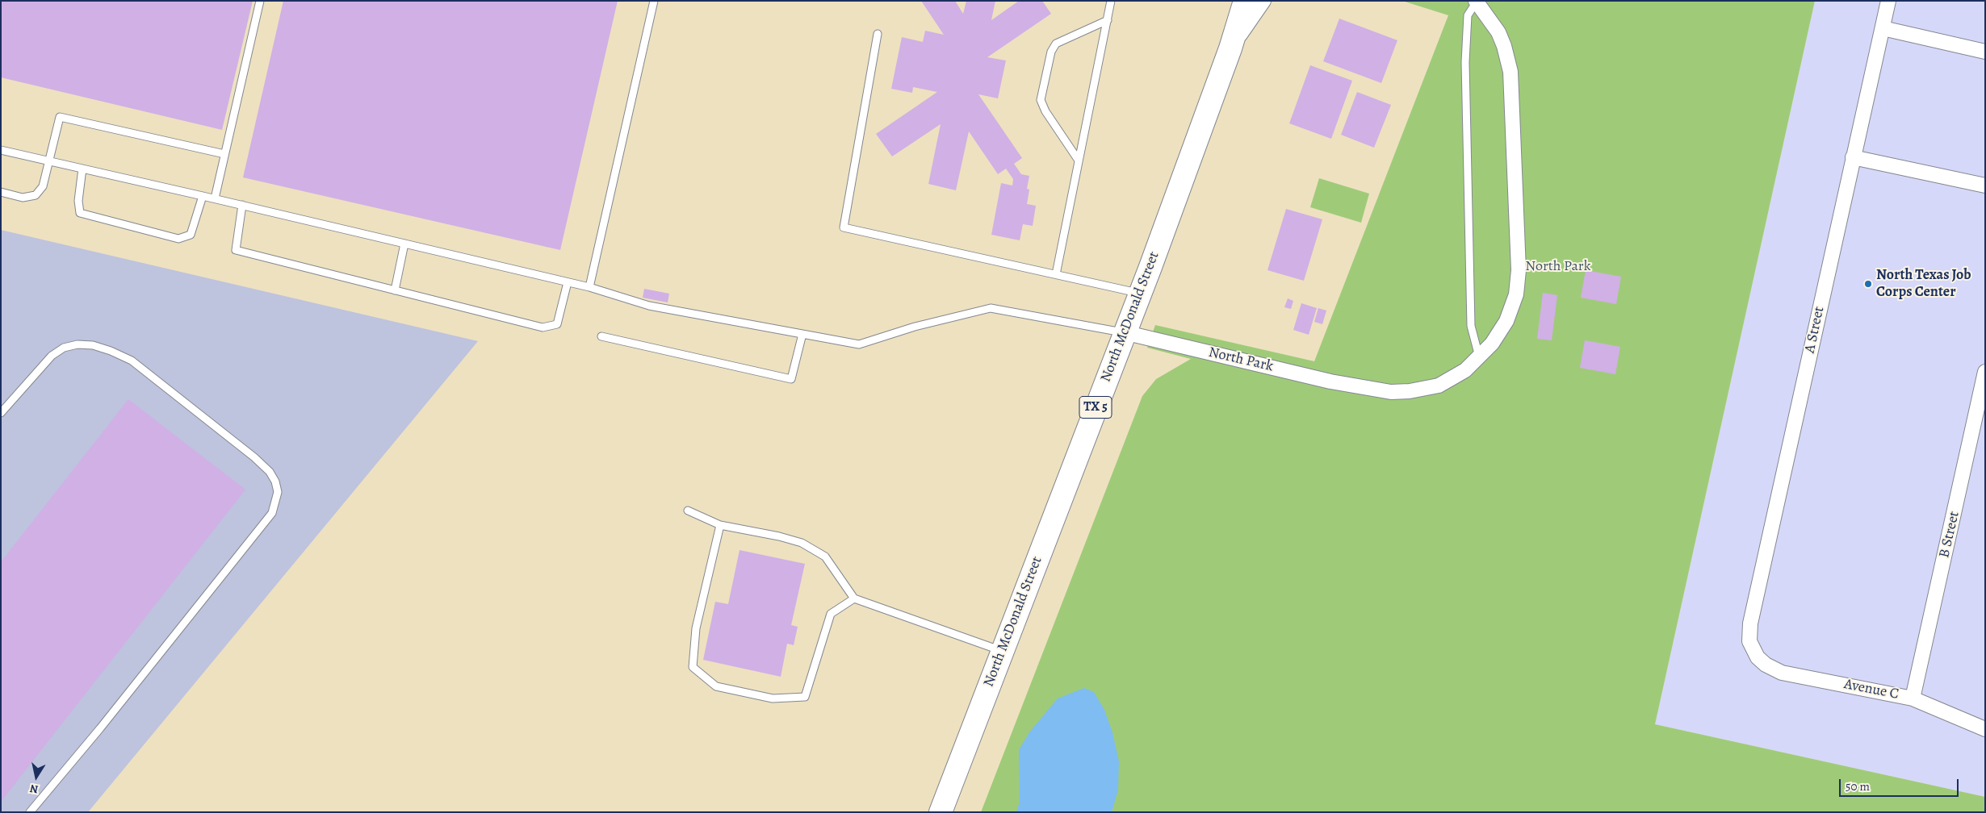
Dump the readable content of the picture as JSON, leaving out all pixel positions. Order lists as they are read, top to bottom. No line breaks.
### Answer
{"streets":{"main road":["North McDonald Street","TX 5"],"street":["A Street","North Park","B Street","Avenue C"]},"crossings":[["North McDonald Street","North Park"],["A Street","Avenue C"],["B Street","Avenue C"]],"parks":["North Park"],"places":["North Texas Job Corps Center"],"scale_bar":"50 m","north":"bottom"}
